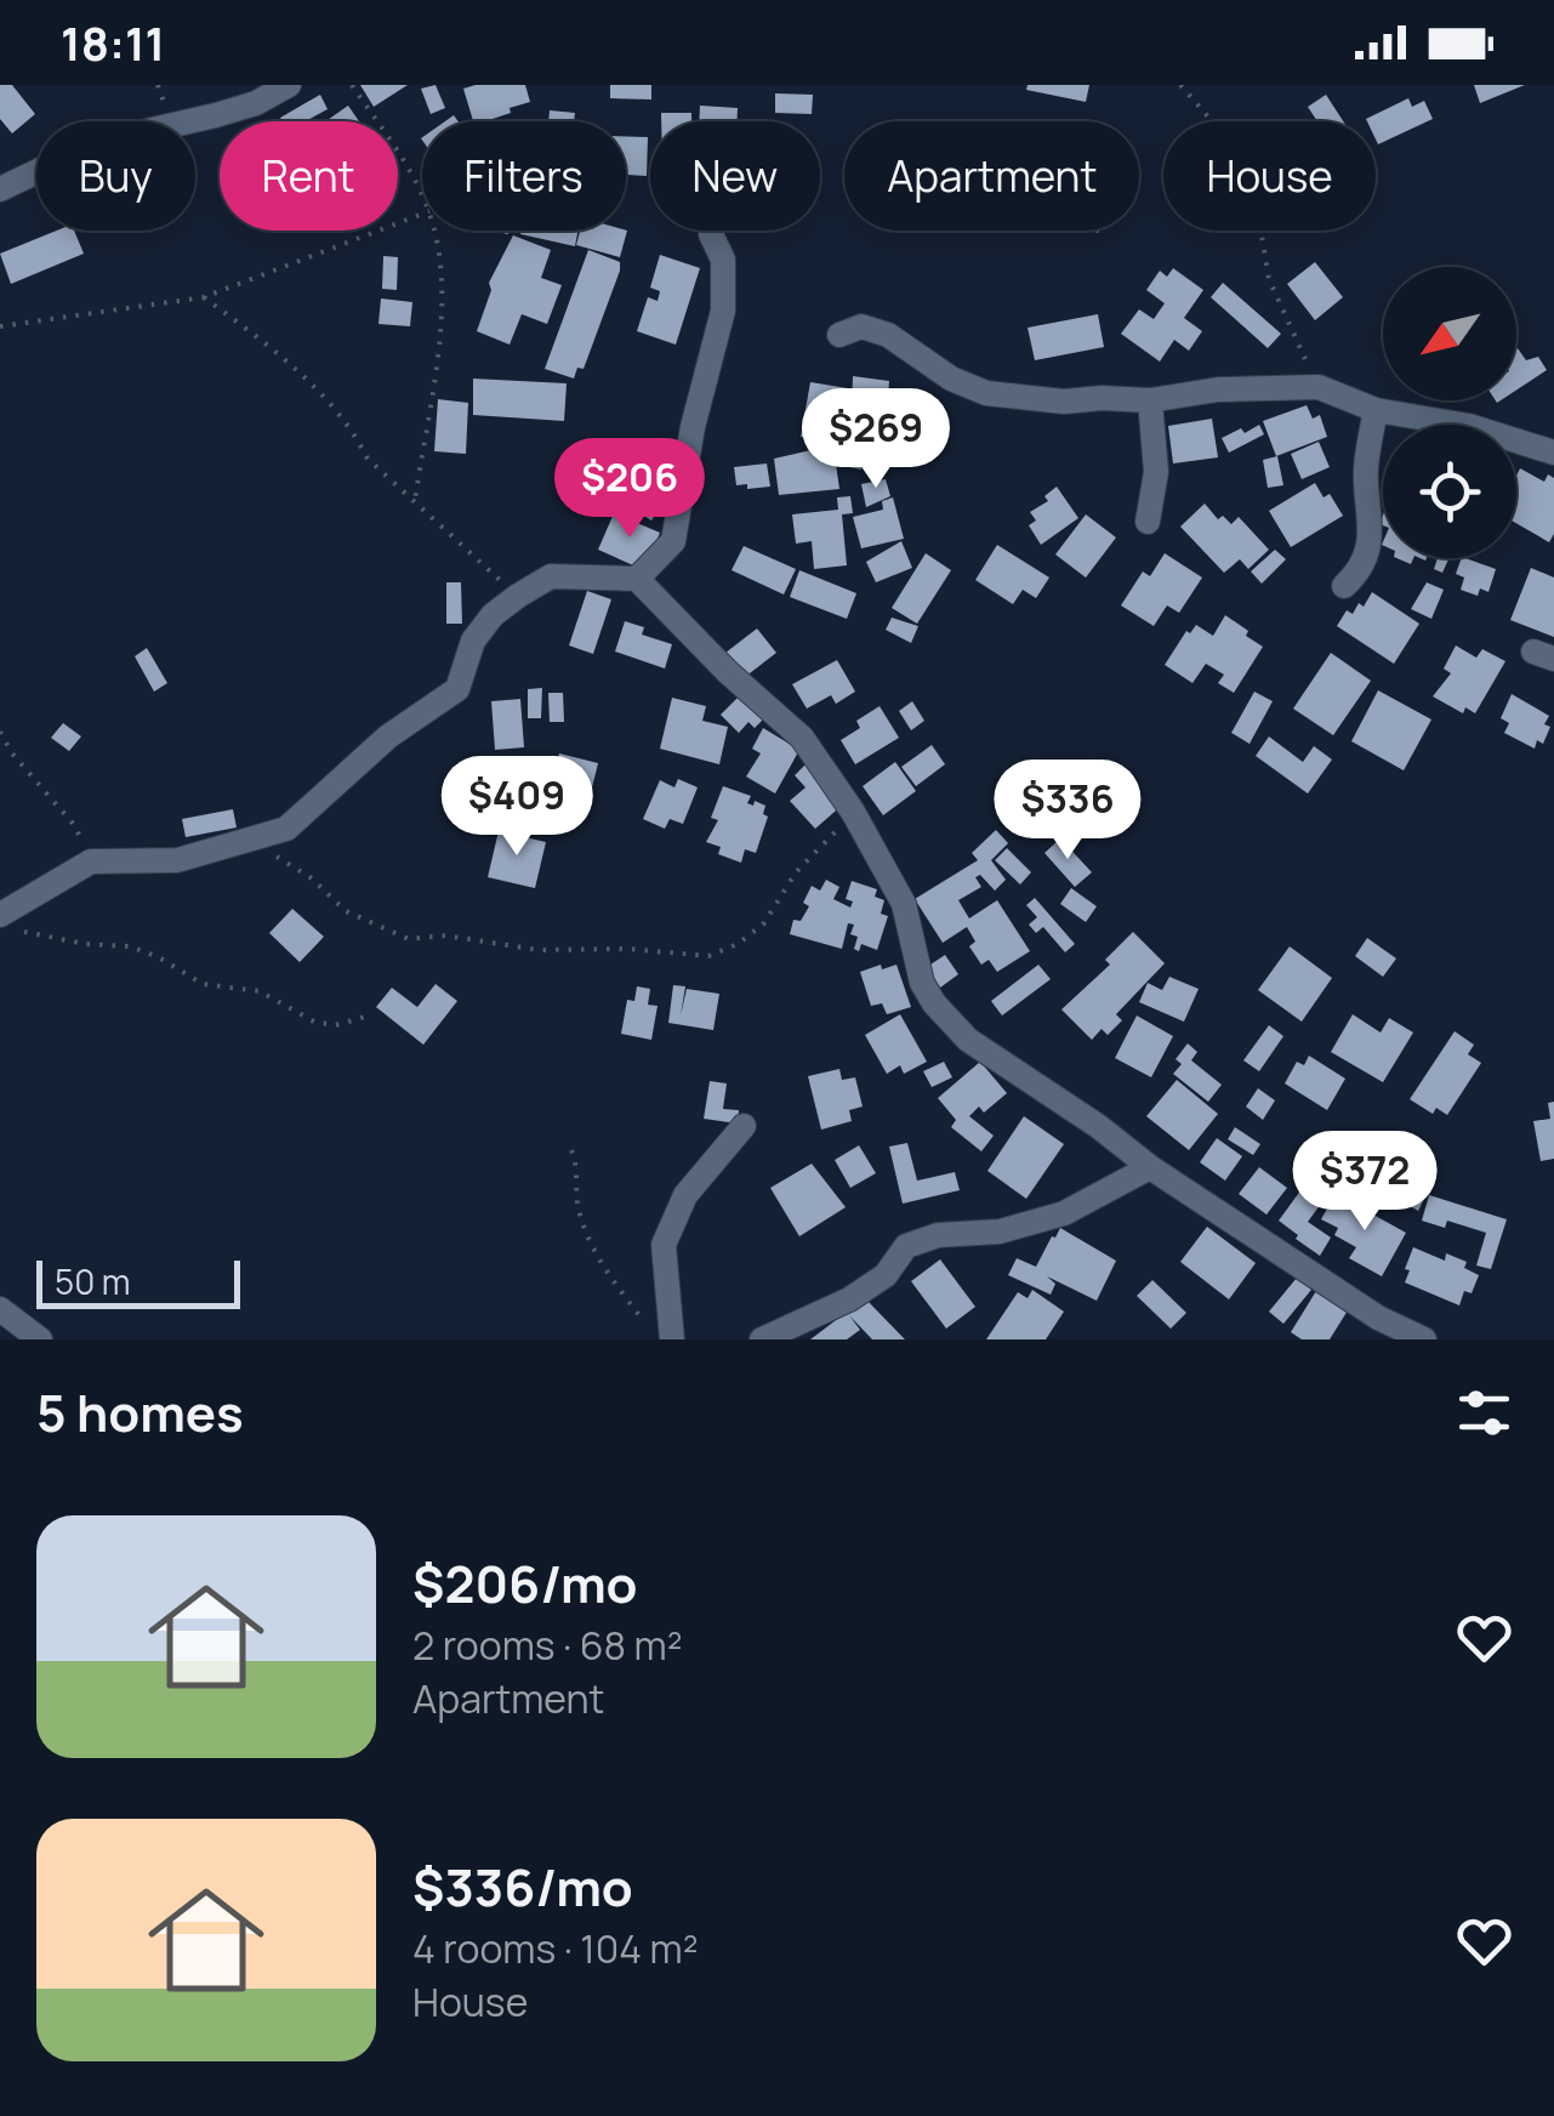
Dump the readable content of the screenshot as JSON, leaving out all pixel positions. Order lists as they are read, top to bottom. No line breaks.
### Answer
{"scale_bar":"50 m","north":"bottom left","page":{"status":"18:11","chip":["Buy","Rent","Filters","New","Apartment","House"],"price":["$269","$206","$409","$336","$372"],"scale":"50 m","heading":"5 homes","list":[{"name":"$206/mo","note":"2 rooms · 68 m² · Apartment"},{"name":"$336/mo","note":"4 rooms · 104 m² · House"}]}}
